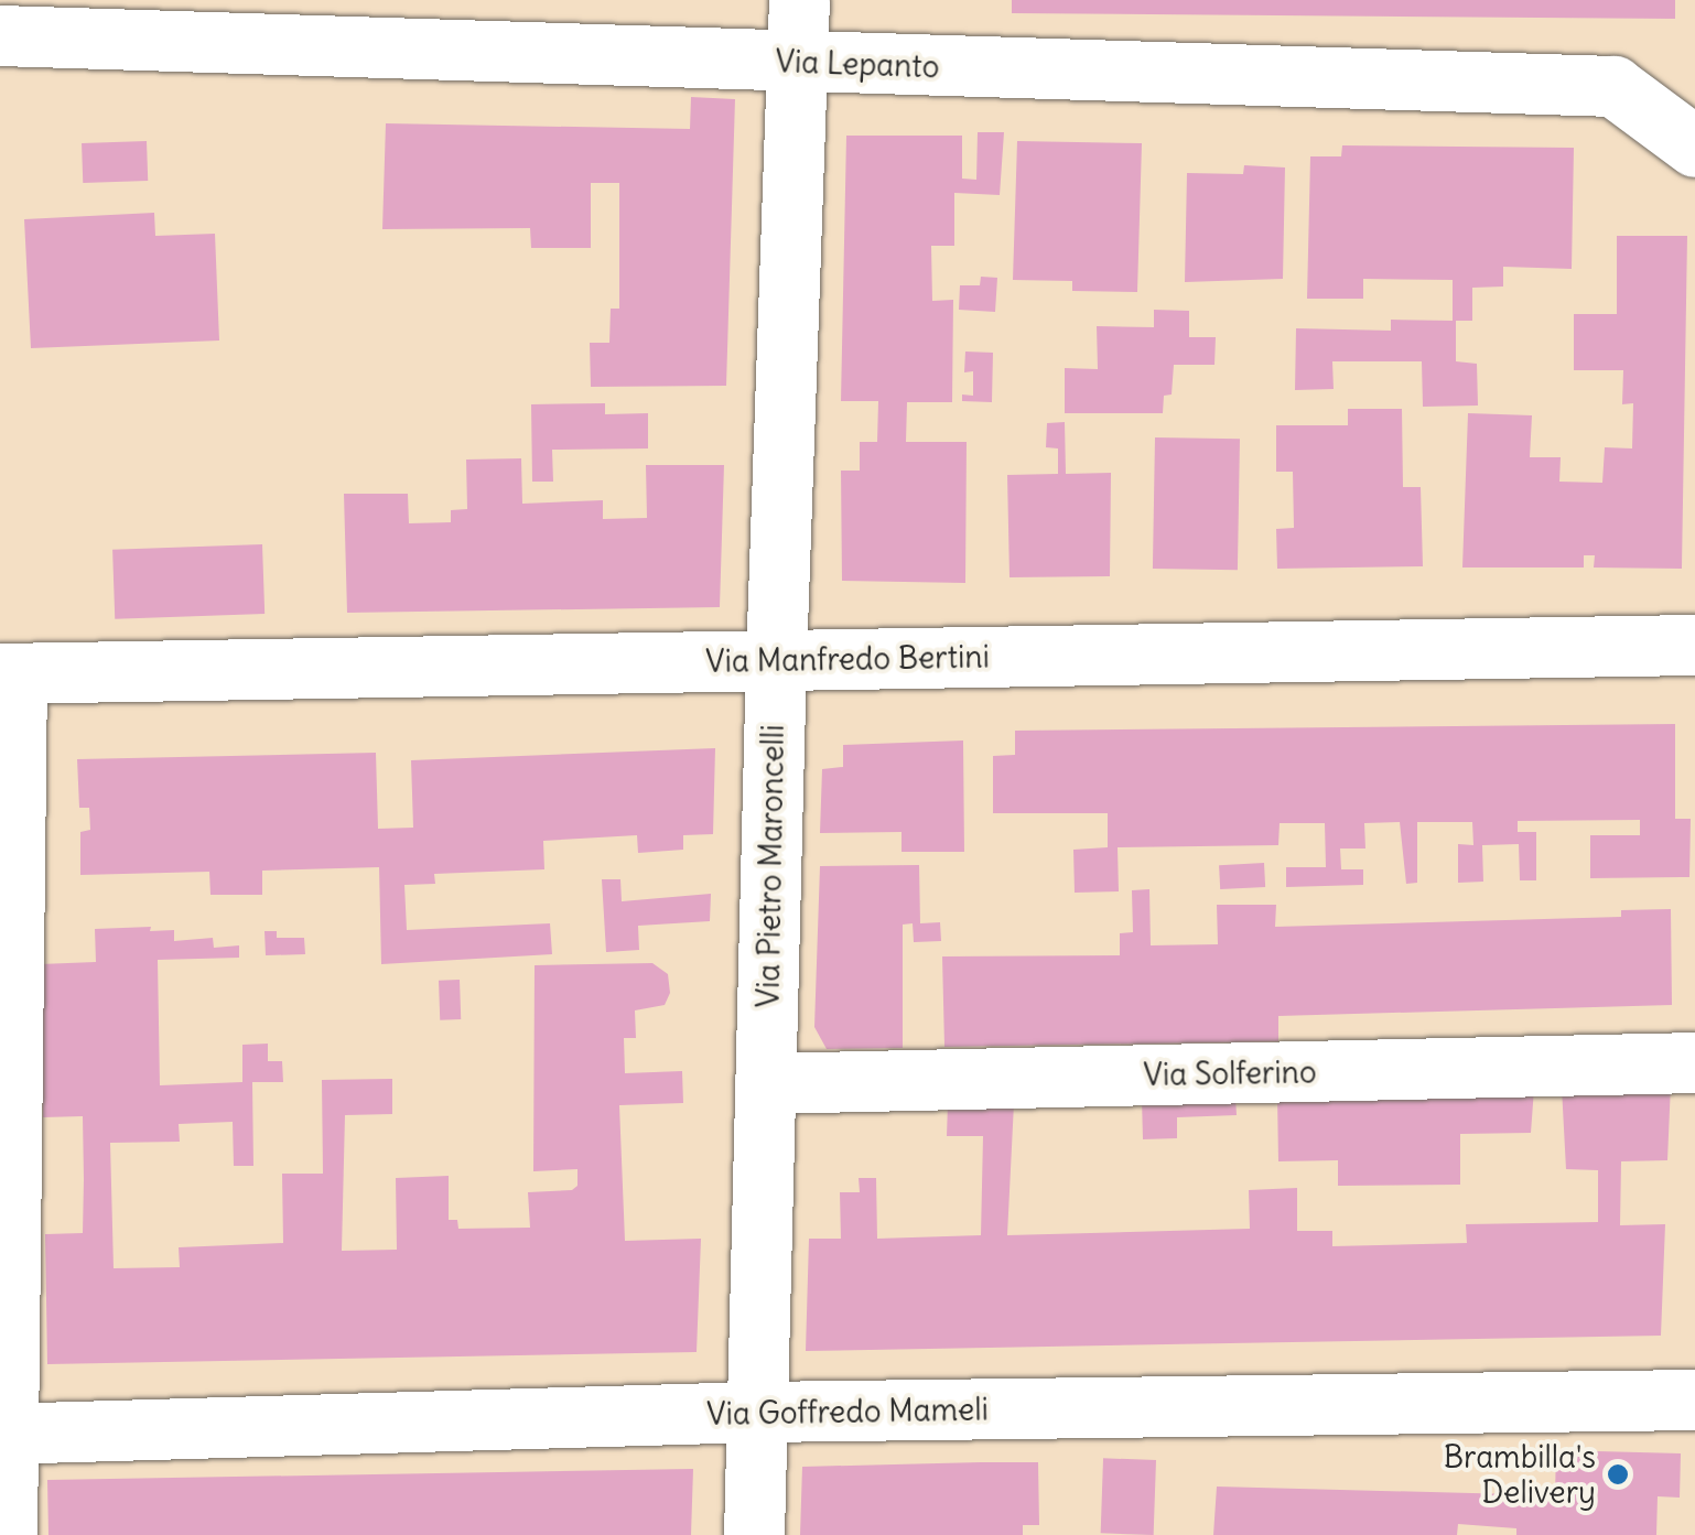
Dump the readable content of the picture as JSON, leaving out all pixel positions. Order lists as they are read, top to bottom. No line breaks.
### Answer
{"streets":{"street":["Via Lepanto","Via Manfredo Bertini","Via Pietro Maroncelli","Via Solferino","Via Goffredo Mameli"]},"crossings":[["Via Lepanto","Via Pietro Maroncelli"],["Via Manfredo Bertini","Via Pietro Maroncelli"],["Via Pietro Maroncelli","Via Solferino"],["Via Pietro Maroncelli","Via Goffredo Mameli"]],"places":["Brambilla's Delivery"]}
